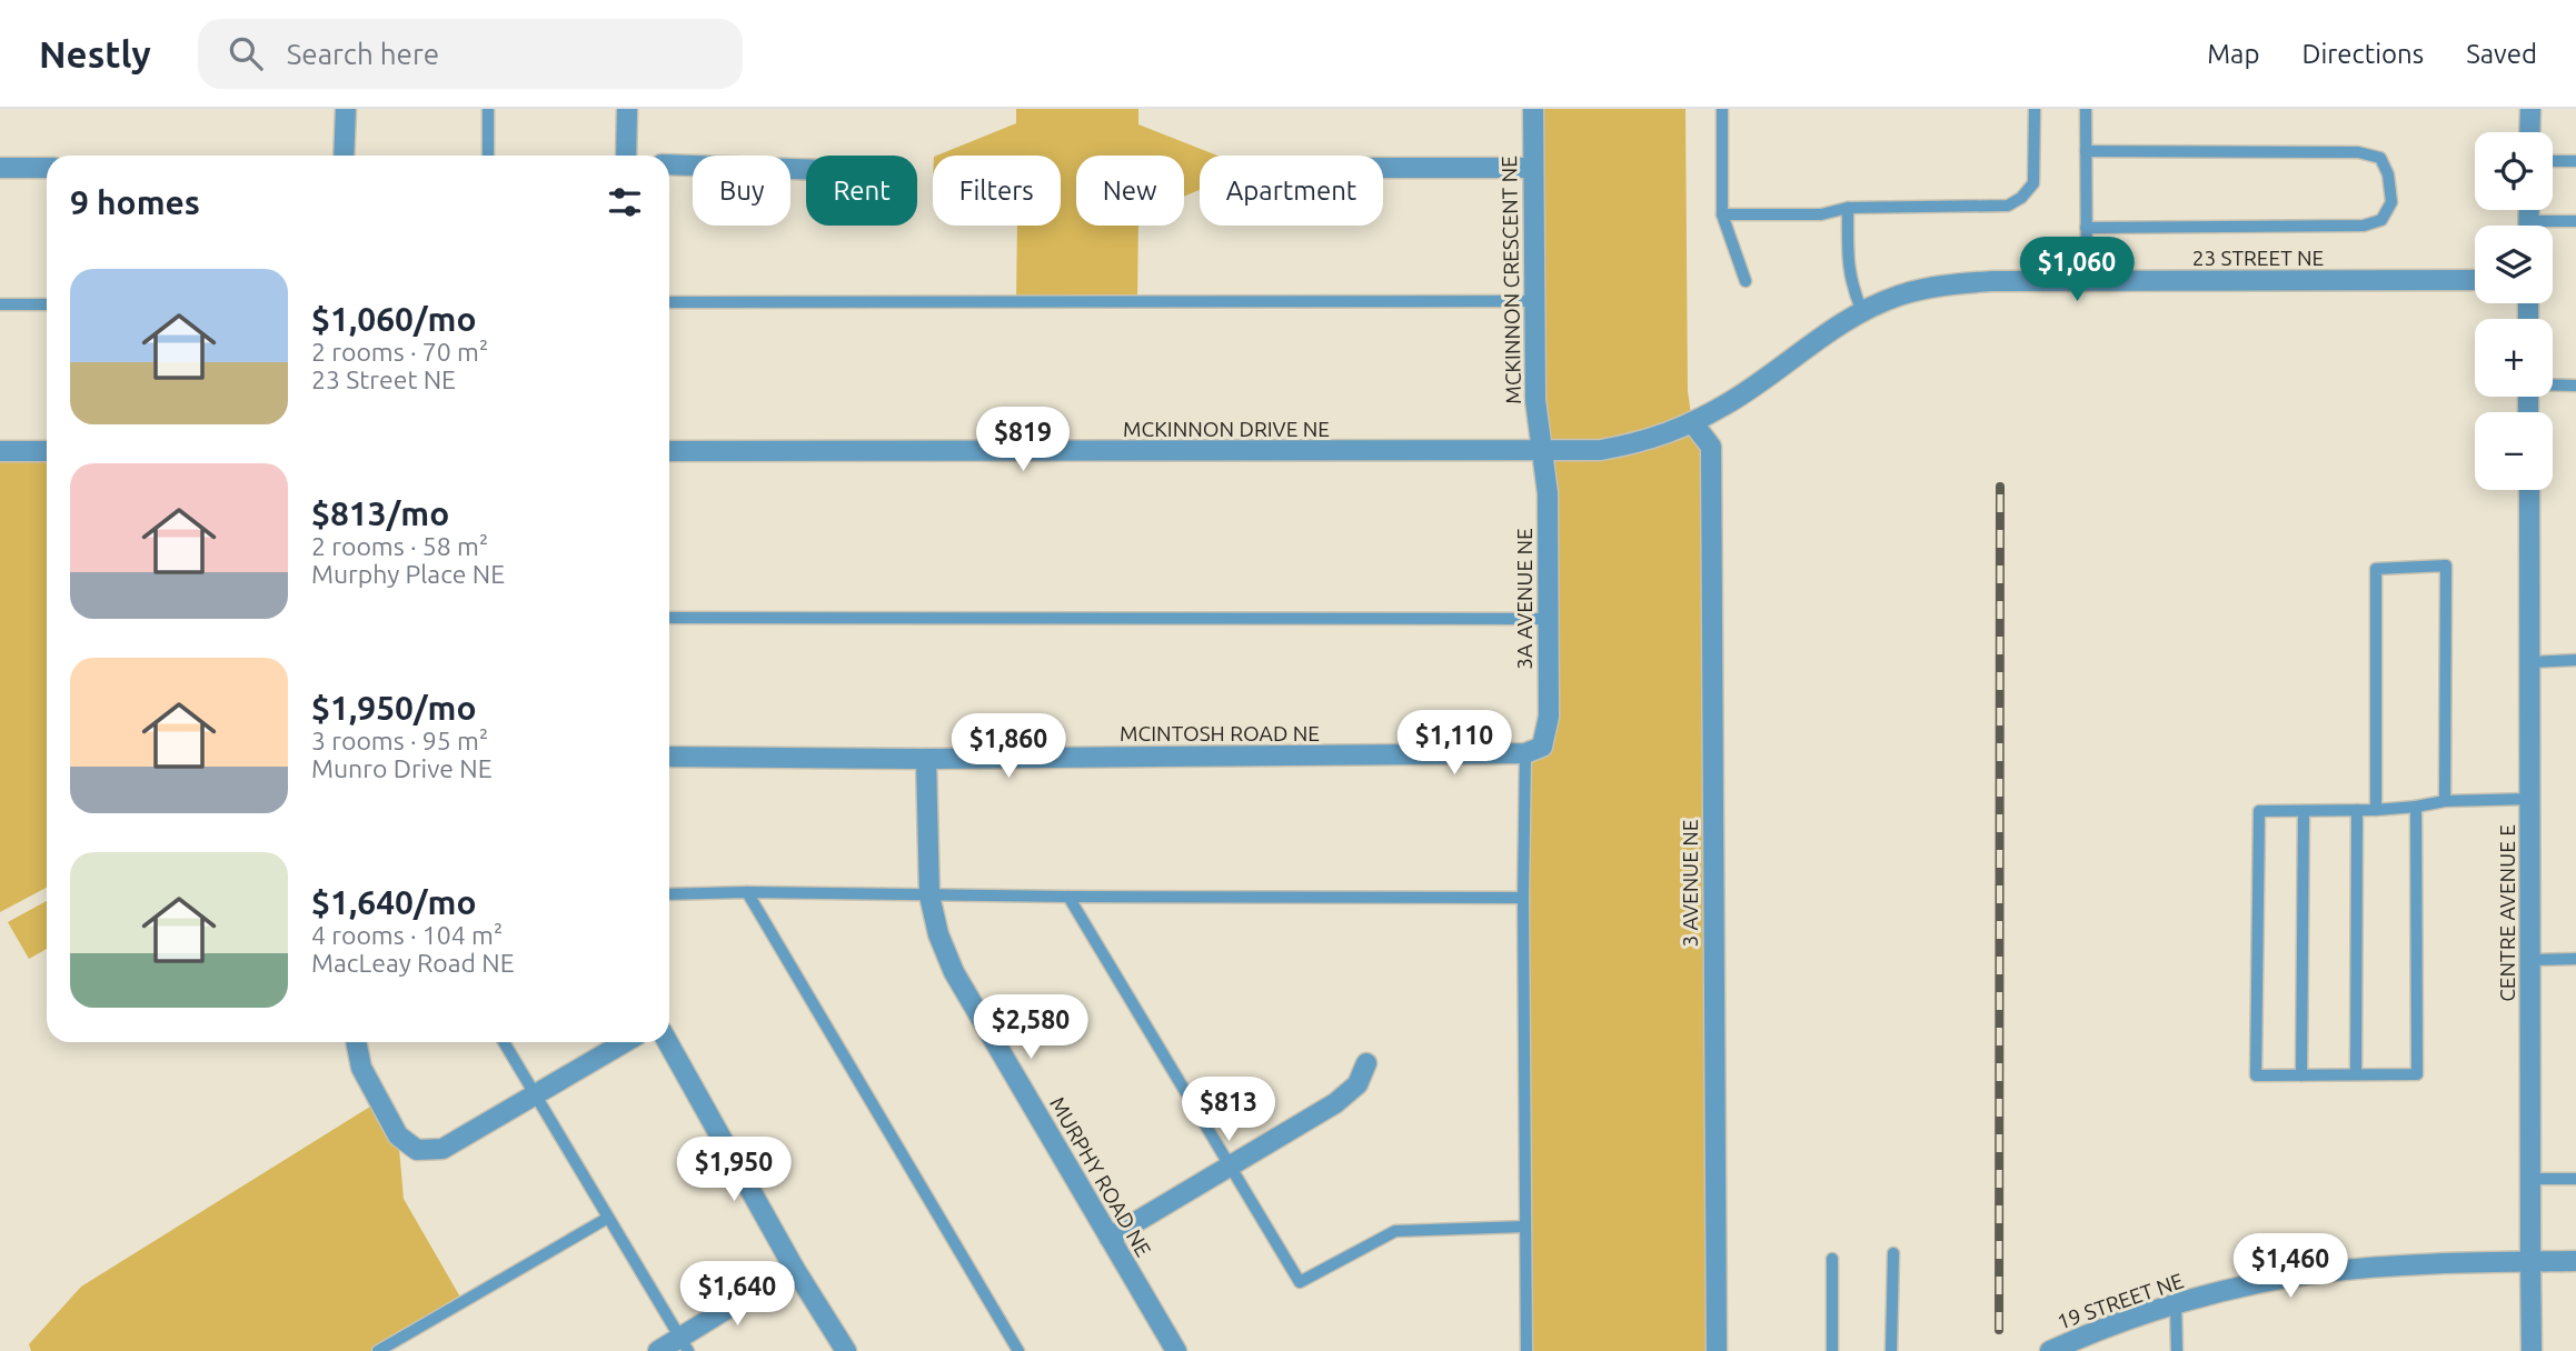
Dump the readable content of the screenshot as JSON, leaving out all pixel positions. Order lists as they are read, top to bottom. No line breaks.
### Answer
{"streets":{"street":["23 STREET NE","MCKINNON CRESCENT NE","MCKINNON DRIVE NE","3A AVENUE NE","MCINTOSH ROAD NE","3 AVENUE NE","CENTRE AVENUE E","MURPHY ROAD NE","19 STREET NE"]},"crossings":[["23 STREET NE","MCKINNON DRIVE NE"],["23 STREET NE","3 AVENUE NE"],["MCKINNON CRESCENT NE","MCKINNON DRIVE NE"],["MCKINNON CRESCENT NE","3A AVENUE NE"],["MCKINNON DRIVE NE","3A AVENUE NE"],["MCKINNON DRIVE NE","3 AVENUE NE"],["3A AVENUE NE","MCINTOSH ROAD NE"],["MCINTOSH ROAD NE","MURPHY ROAD NE"],["CENTRE AVENUE E","19 STREET NE"]],"page":{"header":"Nestly","search":"Search here","nav":["Map","Directions","Saved"],"map_buttons":["+","−"],"chip":["Buy","Rent","Filters","New","Apartment"],"heading":"9 homes","price":["$1,060","$819","$1,110","$1,860","$2,580","$813","$1,950","$1,460","$1,640"],"list":[{"name":"$1,060/mo","note":"2 rooms · 70 m² · 23 Street NE"},{"name":"$813/mo","note":"2 rooms · 58 m² · Murphy Place NE"},{"name":"$1,950/mo","note":"3 rooms · 95 m² · Munro Drive NE"},{"name":"$1,640/mo","note":"4 rooms · 104 m² · MacLeay Road NE"}]}}
